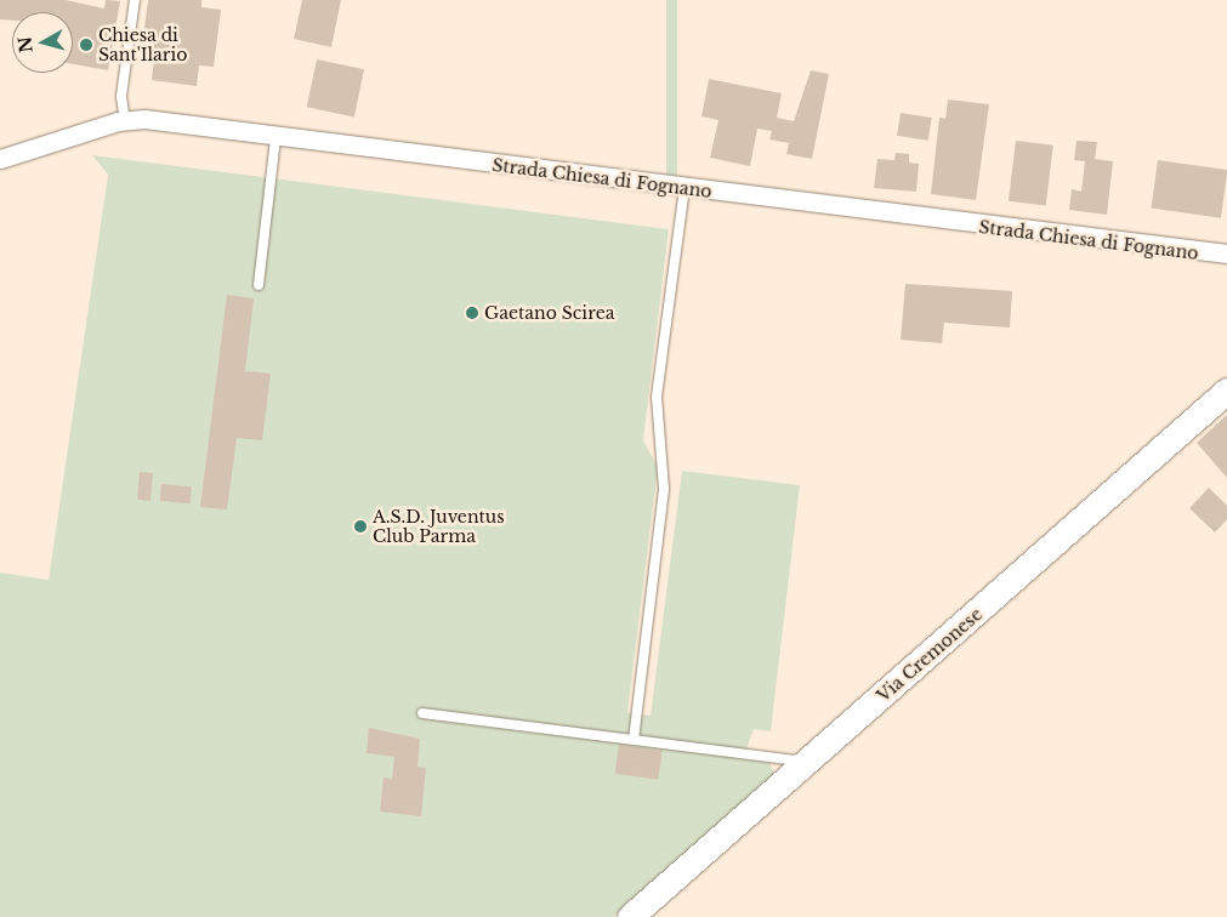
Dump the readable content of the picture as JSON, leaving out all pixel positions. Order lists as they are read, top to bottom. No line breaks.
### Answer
{"streets":{"main road":["Via Cremonese"],"street":["Strada Chiesa di Fognano"]},"places":["Chiesa di Sant'Ilario","Gaetano Scirea","A.S.D. Juventus Club Parma"],"north":"left"}
